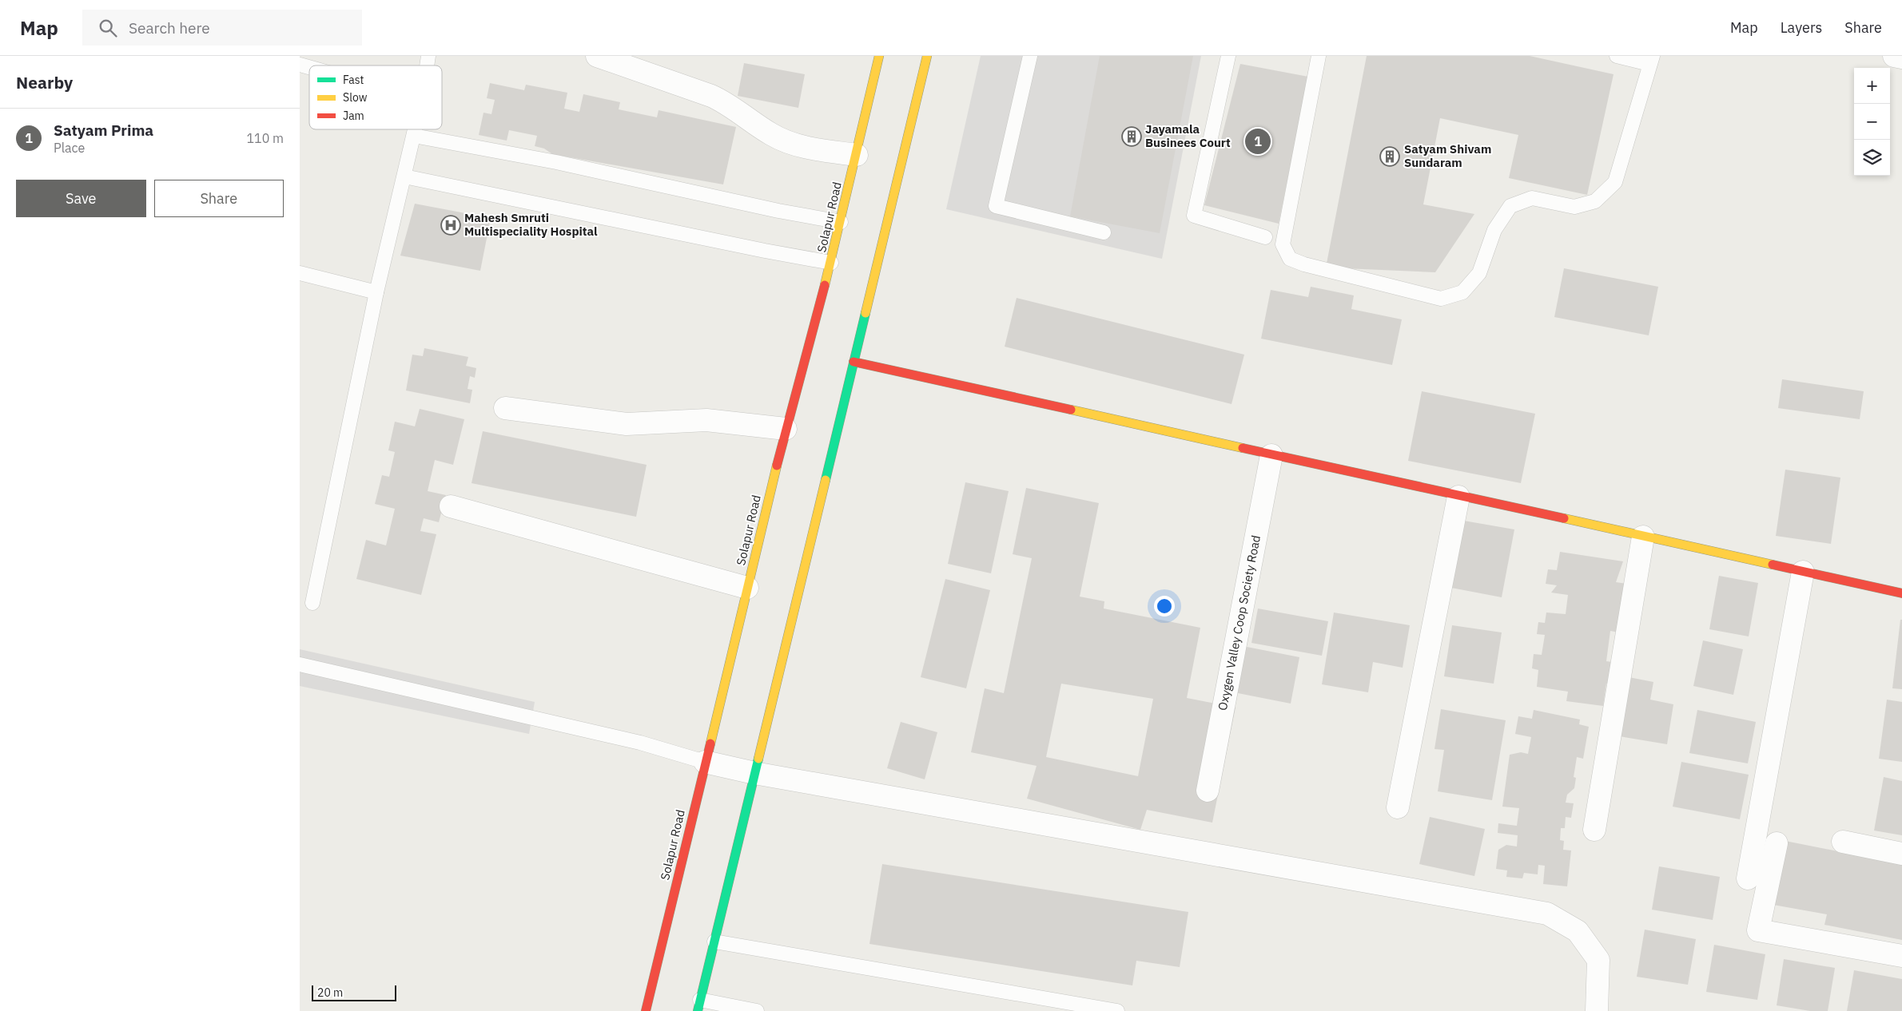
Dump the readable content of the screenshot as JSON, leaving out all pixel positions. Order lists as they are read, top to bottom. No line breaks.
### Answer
{"streets":{"main road":["Solapur Road"],"street":["Oxygen Valley Coop Society Road"]},"places":{"building":["Jayamala Businees Court","Satyam Shivam Sundaram"],"hospital":["Mahesh Smruti Multispeciality Hospital"]},"legend":["Fast","Slow","Jam"],"scale_bar":"20 m","page":{"header":"Map","search":"Search here","nav":["Map","Layers","Share"],"heading":"Nearby","map_buttons":["+","−"],"list":[{"mark":"1","name":"Satyam Prima","note":"Place","value":"110 m"}],"pins":"1","buttons":["Save","Share"],"scale":"20 m"}}
